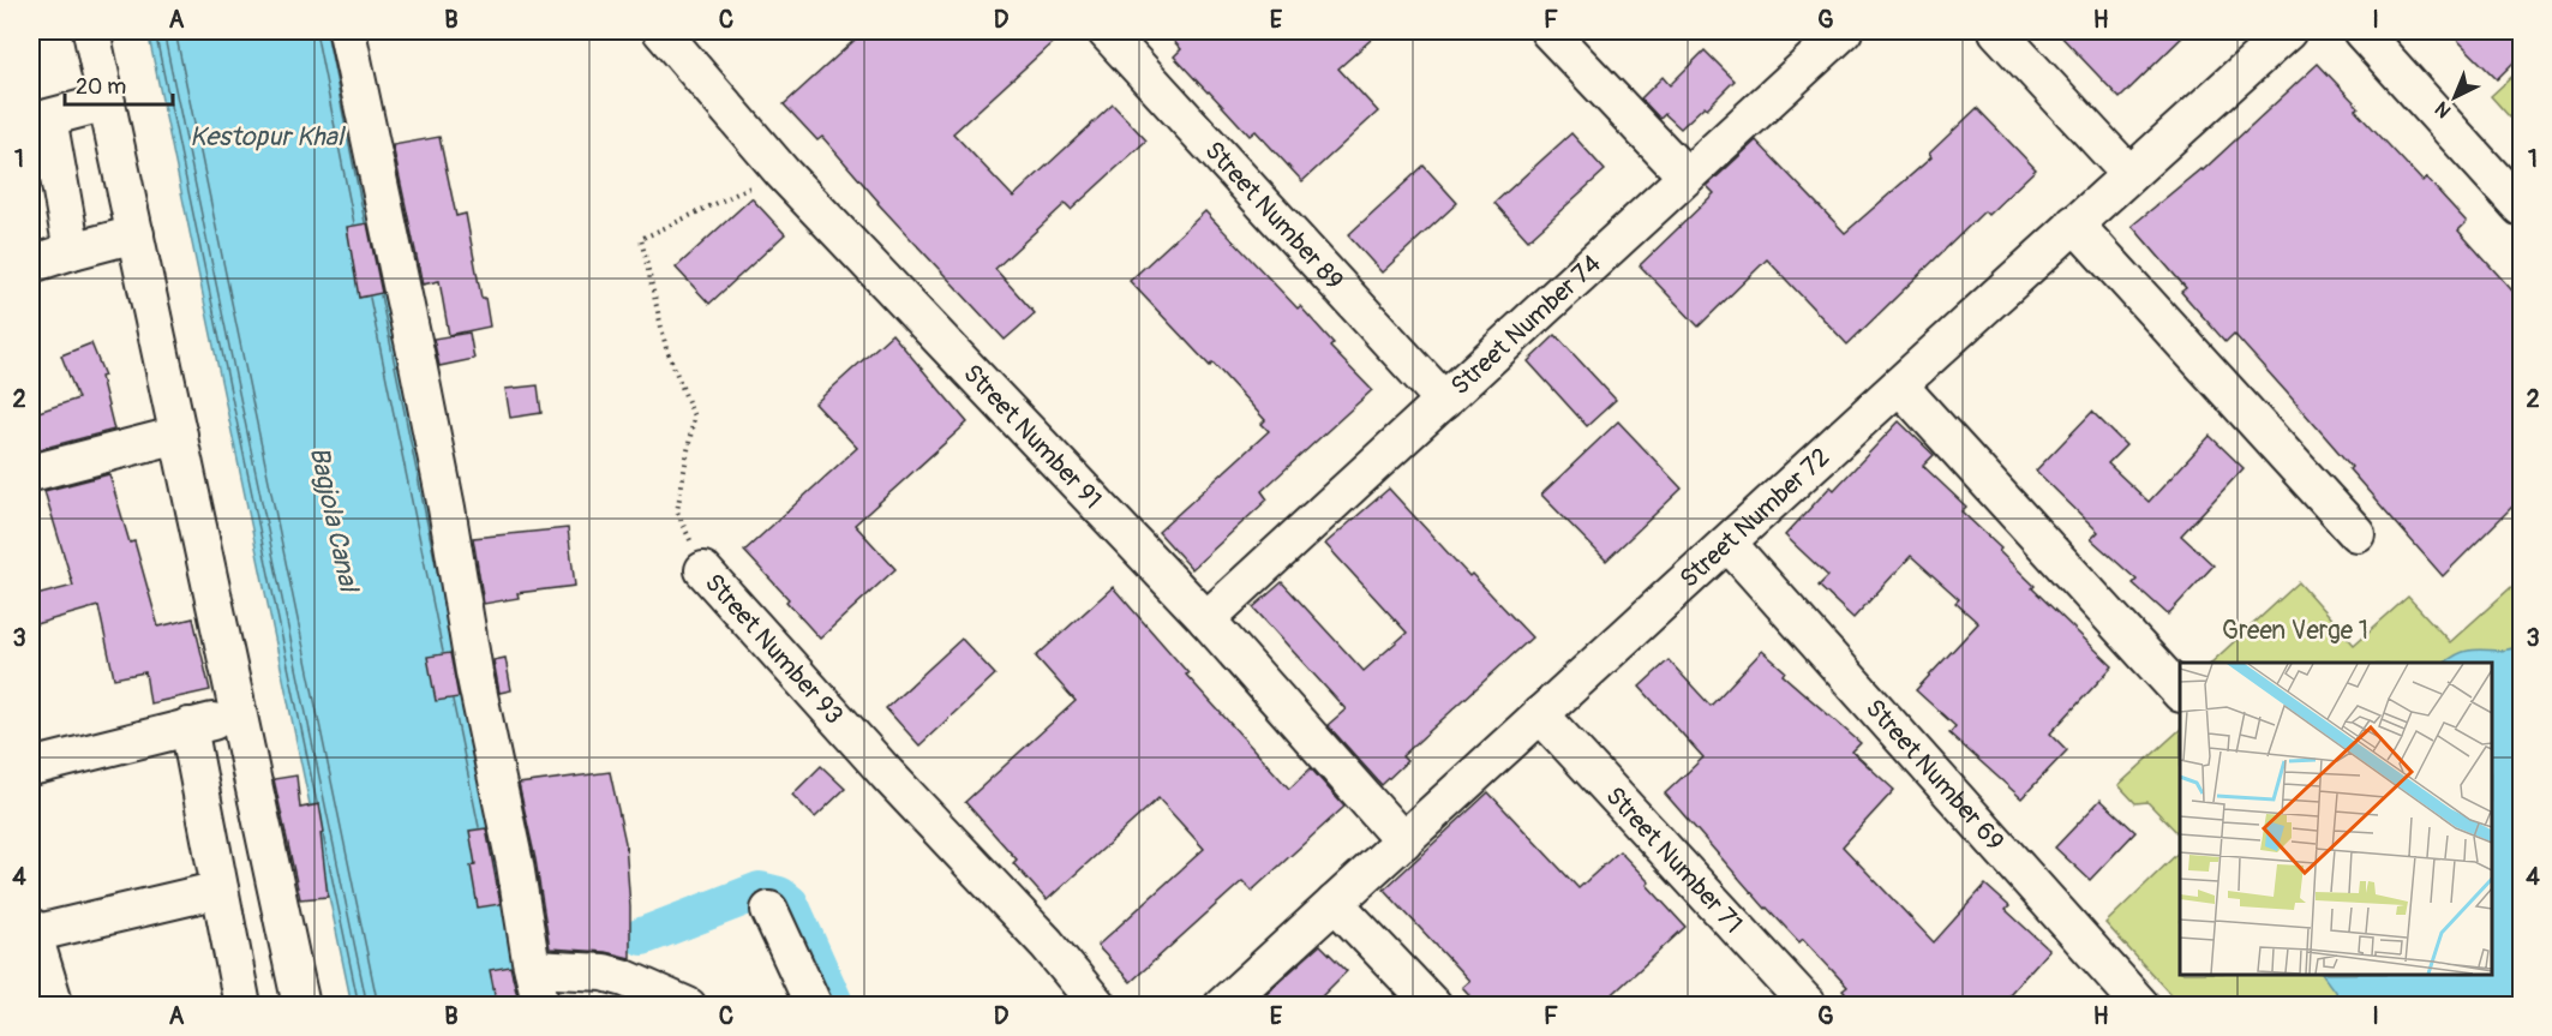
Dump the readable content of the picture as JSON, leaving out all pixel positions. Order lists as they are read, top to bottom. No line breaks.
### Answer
{"streets":{"street":["Street Number 89","Street Number 74","Street Number 91","Street Number 72","Street Number 93","Street Number 69","Street Number 71"]},"crossings":[["Street Number 89","Street Number 74"],["Street Number 74","Street Number 91"],["Street Number 91","Street Number 72"],["Street Number 91","Street Number 93"],["Street Number 72","Street Number 69"],["Street Number 72","Street Number 71"]],"water":["Kestopur Khal","Bagjola Canal"],"parks":["Green Verge 1"],"scale_bar":"20 m","north":"bottom left","grid":{"columns":["A","B","C","D","E","F","G","H","I"],"rows":["1","2","3","4"]}}
